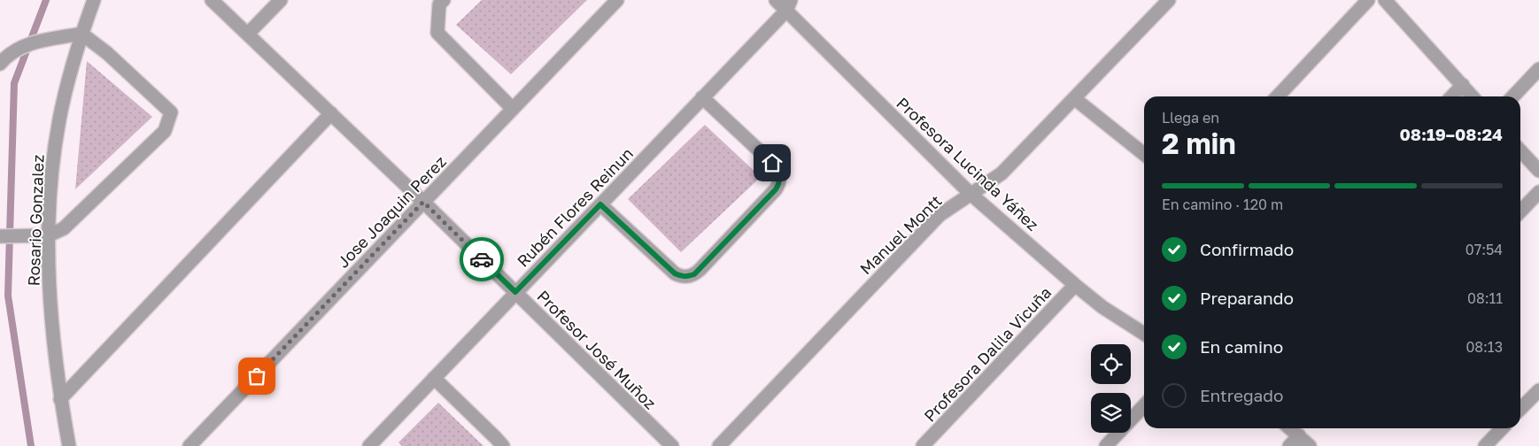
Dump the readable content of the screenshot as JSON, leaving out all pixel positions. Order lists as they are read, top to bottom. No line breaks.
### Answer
{"streets":{"street":["Profesora Lucinda Yáñez","Rubén Flores Reinun","Jose Joaquin Perez","Rosario Gonzalez","Manuel Montt","Profesor José Muñoz","Profesora Dalila Vicuña"]},"crossings":[["Profesora Lucinda Yáñez","Rubén Flores Reinun"],["Profesora Lucinda Yáñez","Manuel Montt"],["Profesora Lucinda Yáñez","Profesora Dalila Vicuña"],["Rubén Flores Reinun","Profesor José Muñoz"],["Jose Joaquin Perez","Profesor José Muñoz"]],"page":{"heading":["2 min","Llega en","08:19–08:24"],"bar":"En camino · 120 m","list":[["Confirmado","07:54"],["Preparando","08:11"],["En camino","08:13"],"Entregado"]}}
